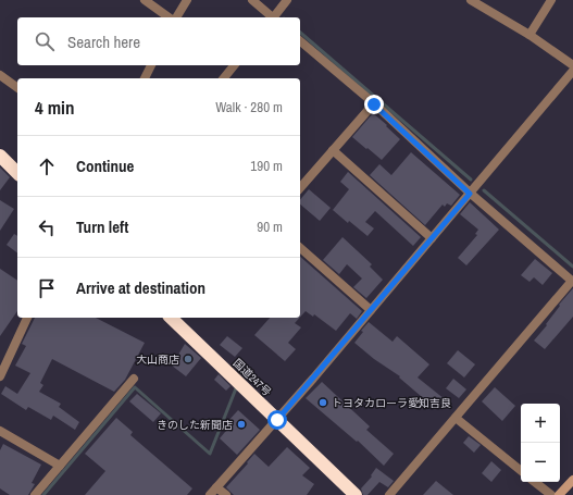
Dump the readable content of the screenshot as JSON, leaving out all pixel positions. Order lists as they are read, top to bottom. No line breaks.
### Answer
{"streets":{"highway":["国道247号"]},"places":["大山商店","トヨタカローラ愛知吉良","きのした新聞店"],"page":{"search":"Search here","heading":["4 min","Walk · 280 m"],"list":[["Continue","190 m"],["Turn left","90 m"],"Arrive at destination"],"map_buttons":["+","−"]}}
